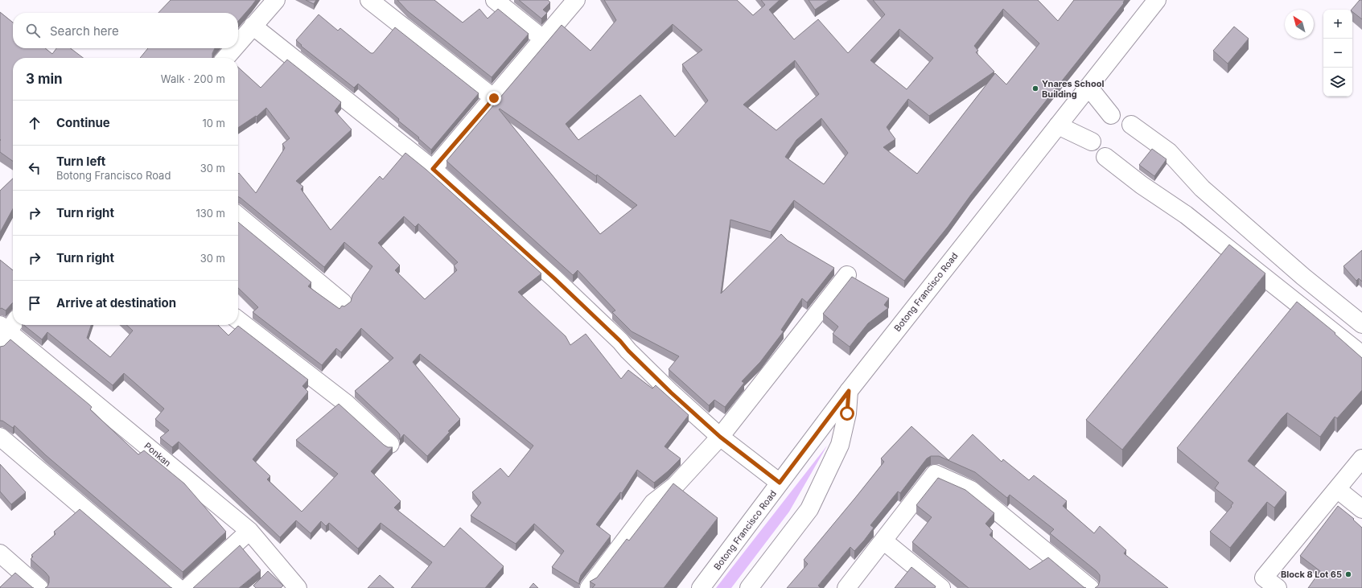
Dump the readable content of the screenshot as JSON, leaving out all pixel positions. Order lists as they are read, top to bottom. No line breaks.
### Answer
{"streets":{"street":["Botong Francisco Road","Ponkan"]},"places":["Ynares School Building","Block 8 Lot 65"],"north":"top left","page":{"map_buttons":["+","−"],"search":"Search here","heading":["3 min","Walk · 200 m"],"list":[["Continue","10 m"],["Turn left","Botong Francisco Road","30 m"],["Turn right","130 m"],["Turn right","30 m"],"Arrive at destination"]}}
